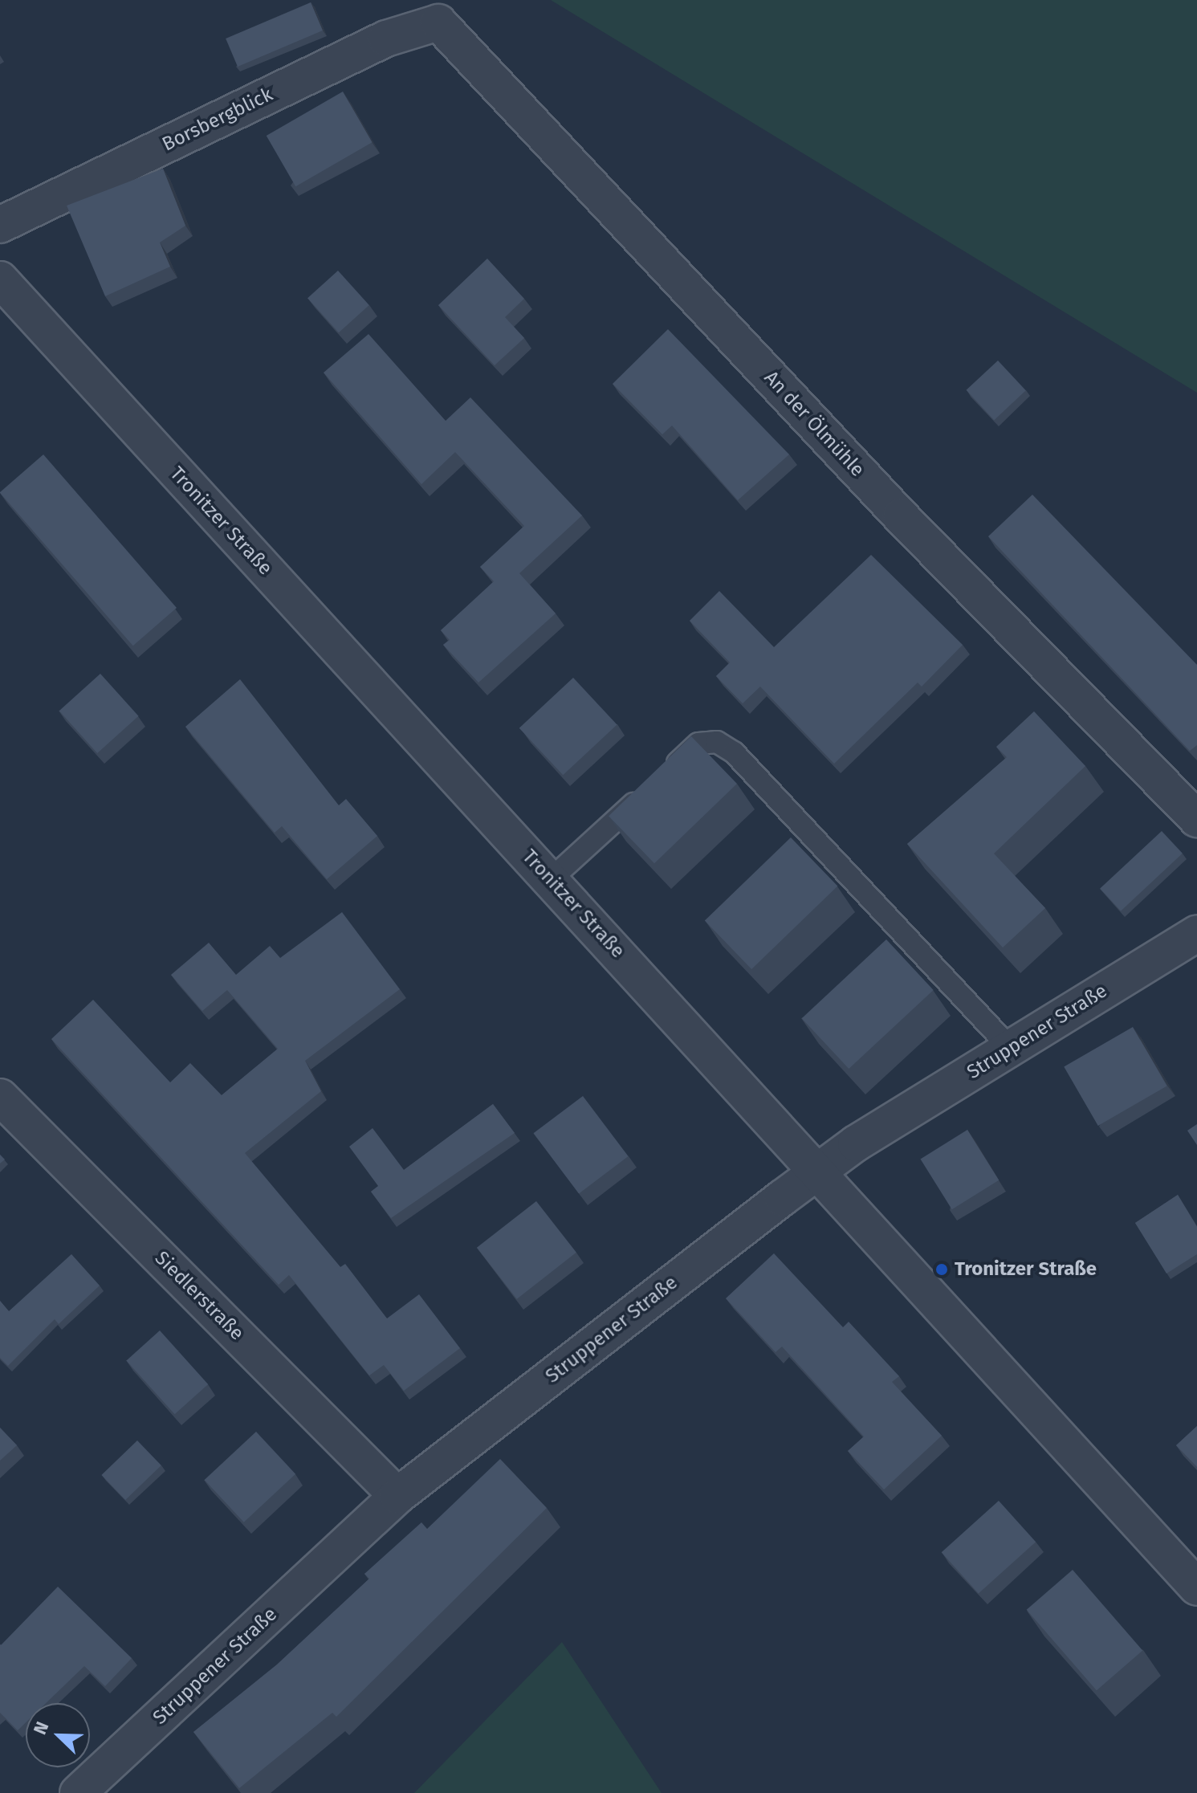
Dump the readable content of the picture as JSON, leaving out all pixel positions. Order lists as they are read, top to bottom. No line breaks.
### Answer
{"streets":{"street":["Borsbergblick","An der Ölmühle","Tronitzer Straße","Struppener Straße","Siedlerstraße"]},"crossings":[["Borsbergblick","An der Ölmühle"],["Tronitzer Straße","Struppener Straße"],["Struppener Straße","Siedlerstraße"]],"places":["Tronitzer Straße"],"north":"top left"}
